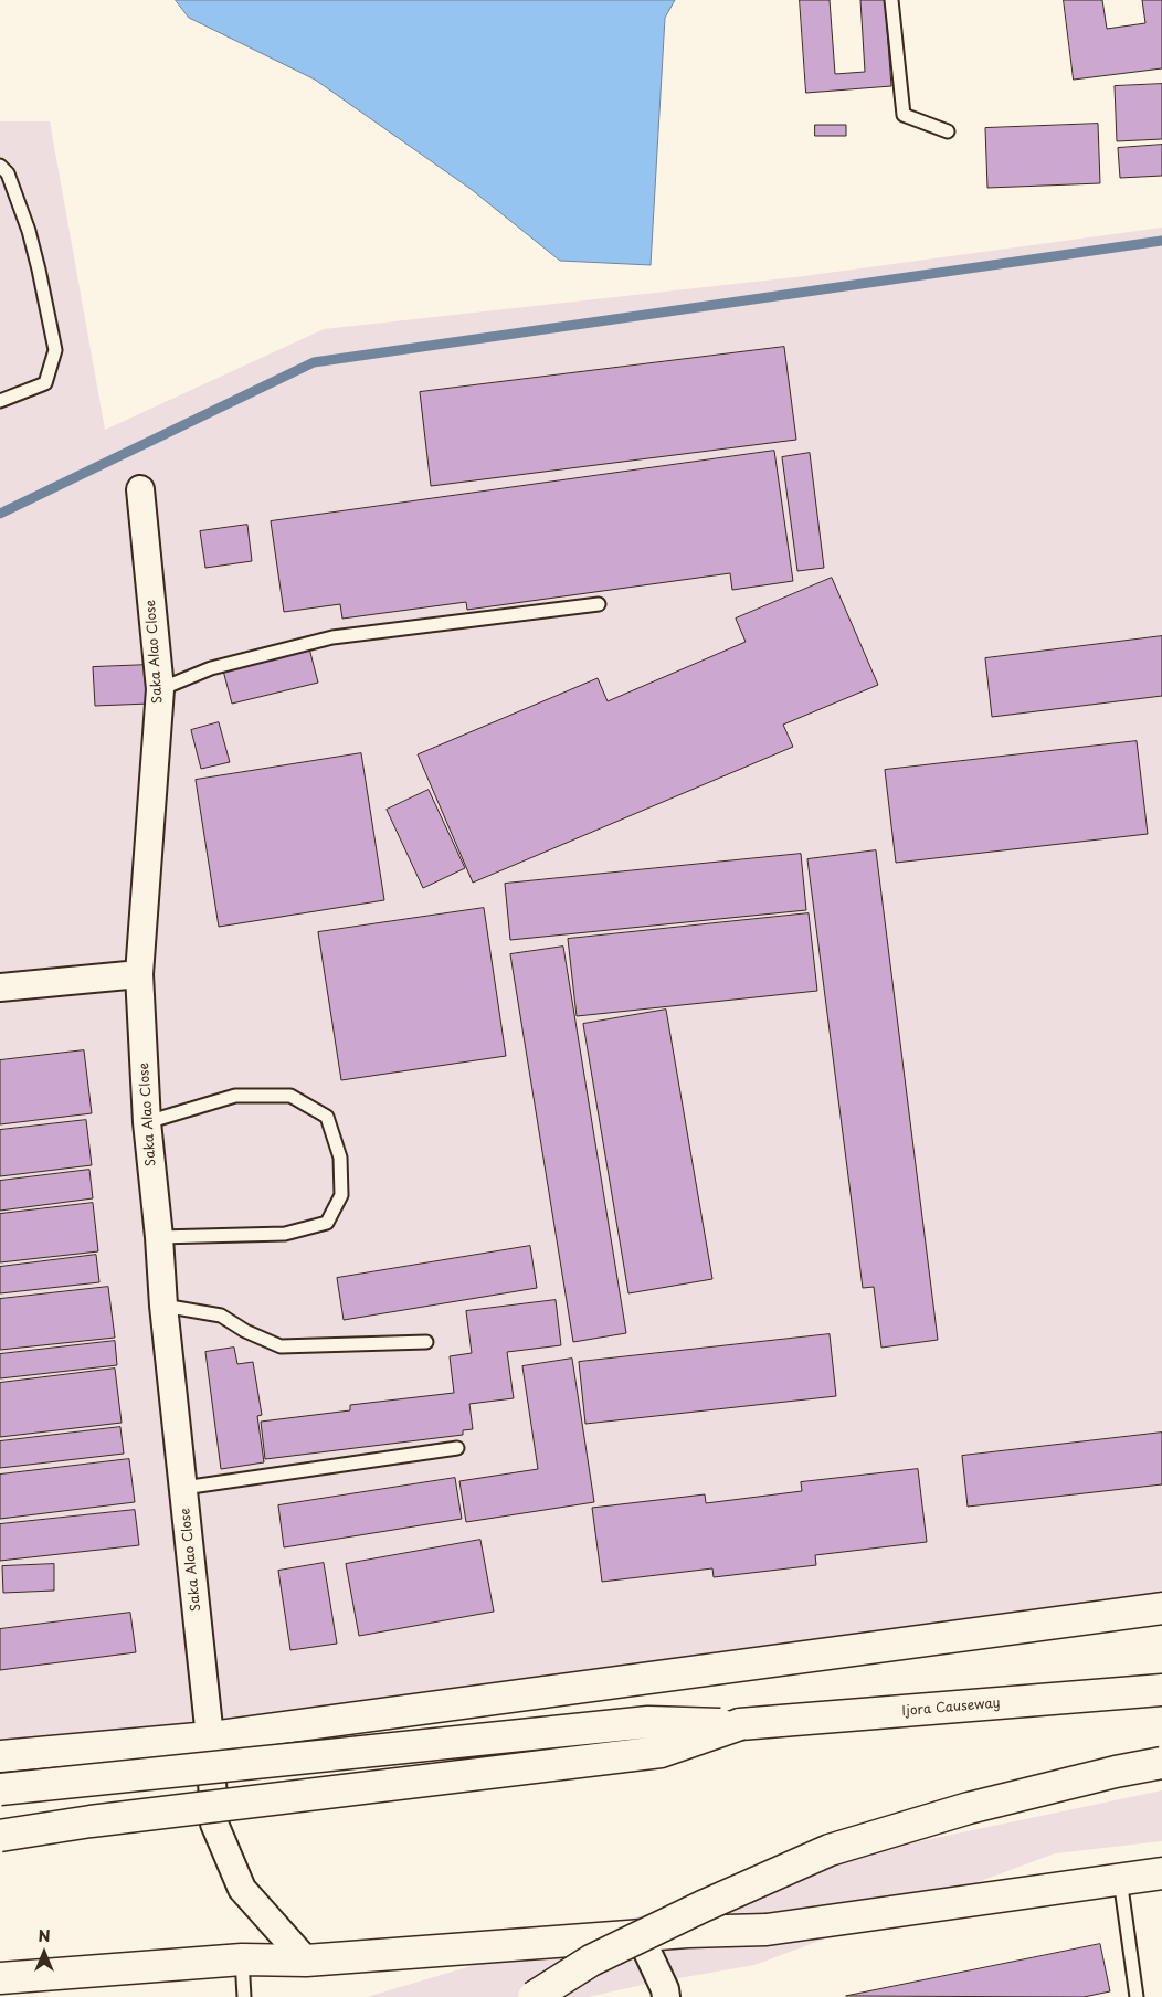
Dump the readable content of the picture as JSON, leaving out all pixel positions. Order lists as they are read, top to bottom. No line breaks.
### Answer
{"streets":{"main road":["Ijora Causeway"],"street":["Saka Alao Close"]},"north":"top"}
